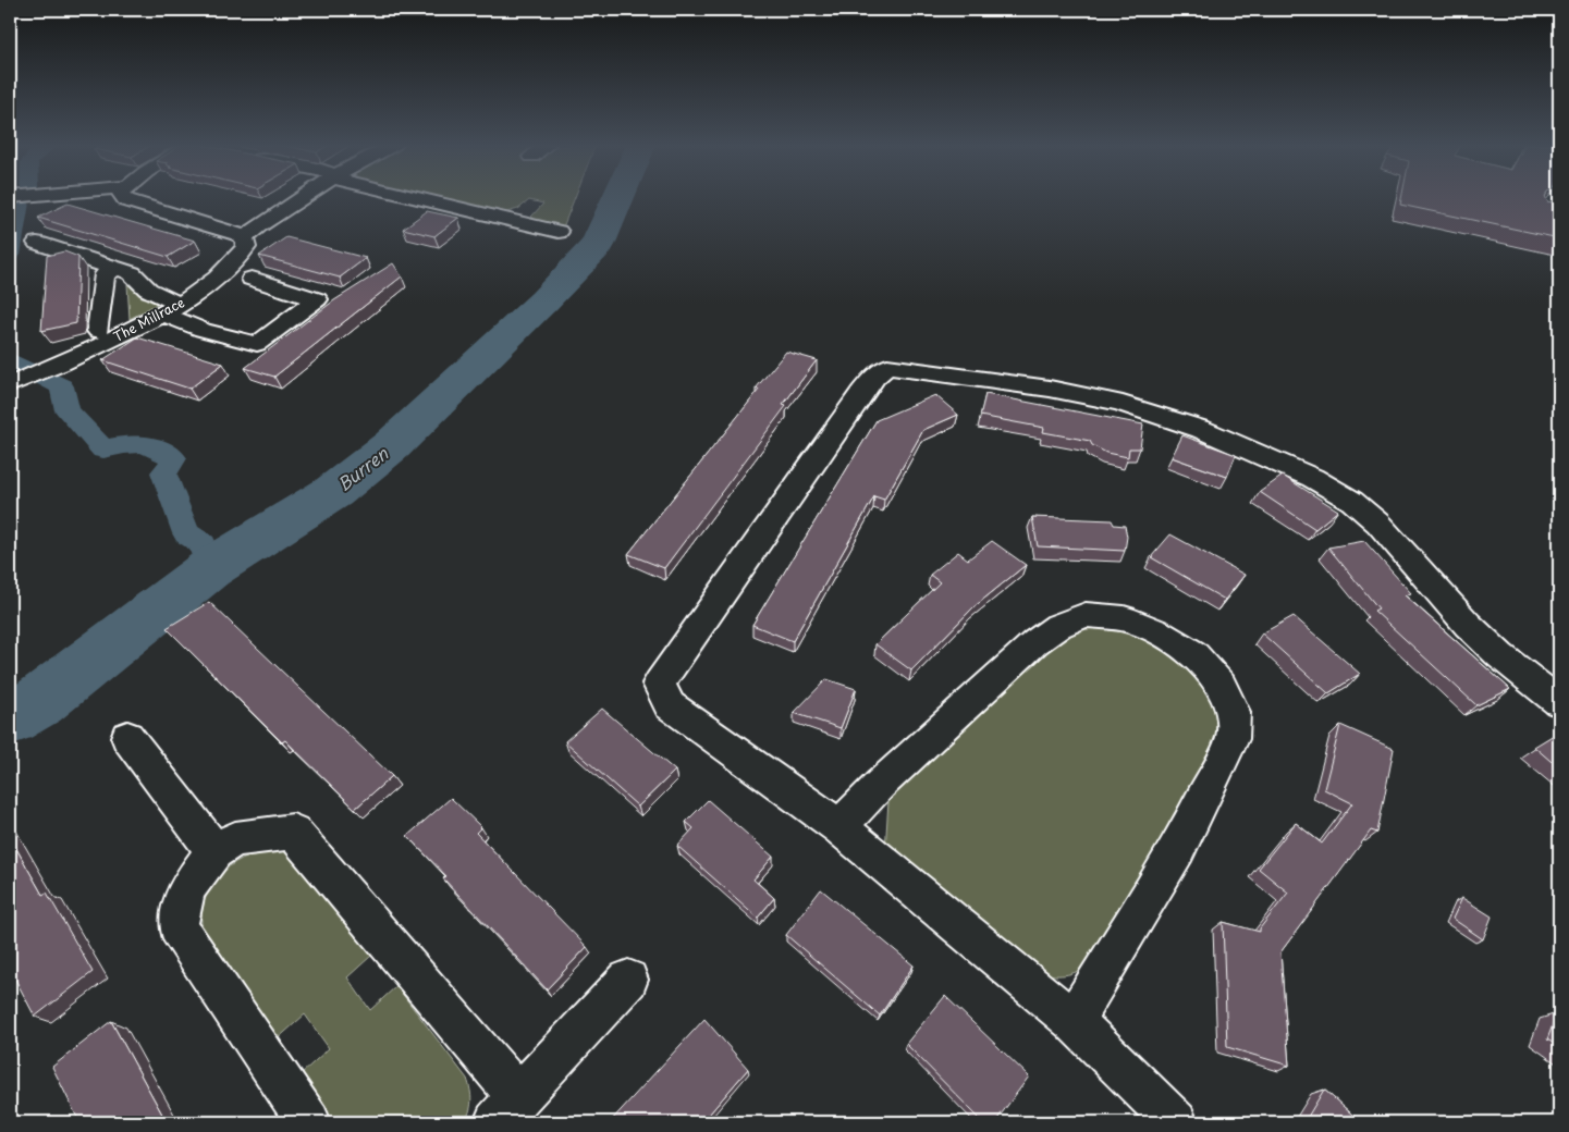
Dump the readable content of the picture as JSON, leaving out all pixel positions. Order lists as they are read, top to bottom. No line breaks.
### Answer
{"streets":{"street":["The Millrace"]},"water":["Burren"]}
